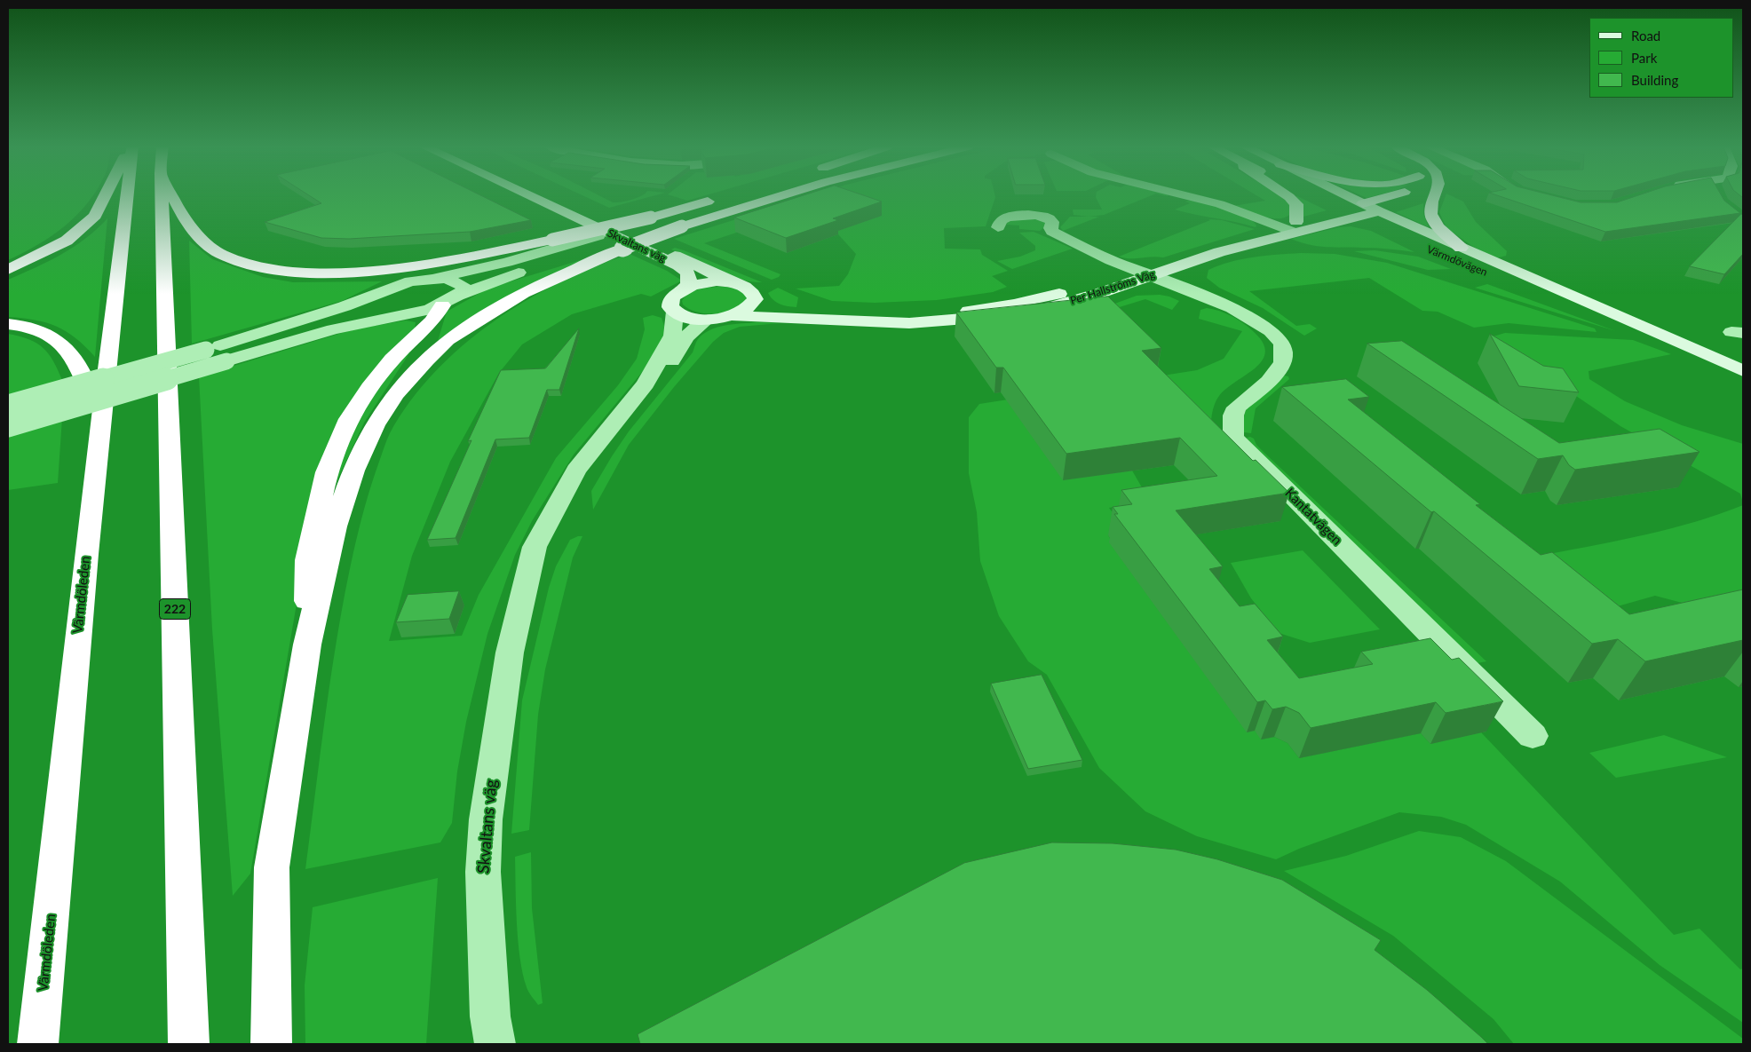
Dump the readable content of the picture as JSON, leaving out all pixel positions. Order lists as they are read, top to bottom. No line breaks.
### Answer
{"streets":{"highway":["Värmdöleden","222"],"main road":["Skvaltans väg","Värmdövägen","Per Hallströms Väg"],"street":["Kantatvägen"]},"crossings":[["Skvaltans väg","Per Hallströms Väg"],["Värmdövägen","Per Hallströms Väg"],["Per Hallströms Väg","Kantatvägen"]],"legend":["Road","Park","Building"]}
